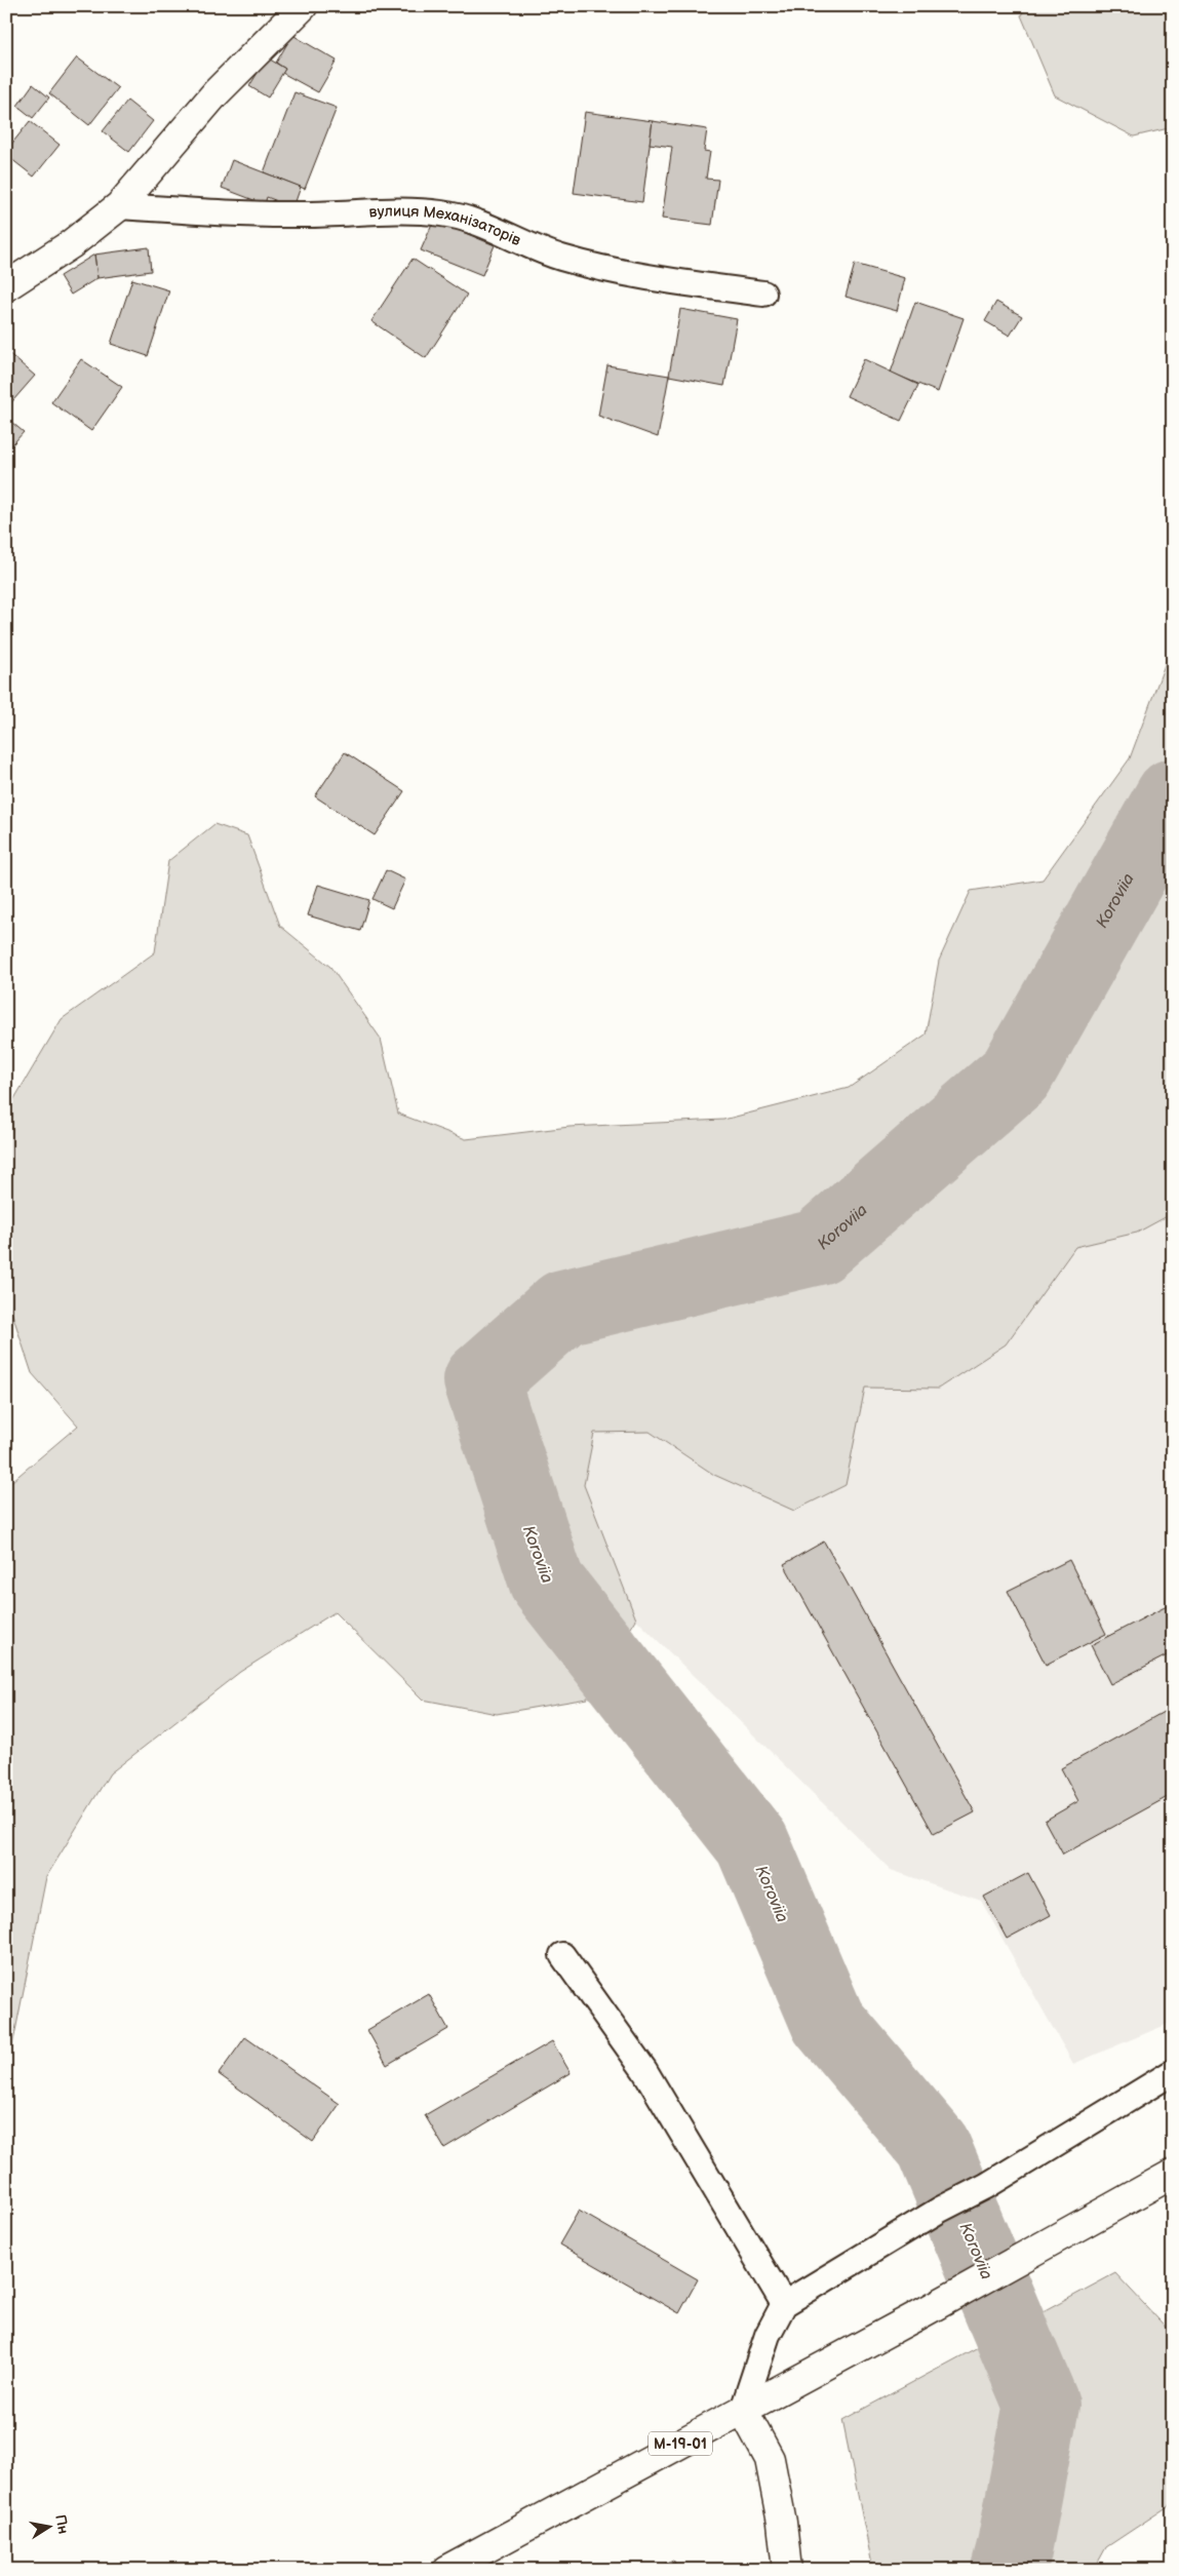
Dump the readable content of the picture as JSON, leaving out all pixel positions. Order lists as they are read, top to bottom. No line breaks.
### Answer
{"streets":{"main road":["М-19-01"],"lane":["вулиця Механізаторів"]},"water":["Koroviia"],"north":"right"}
